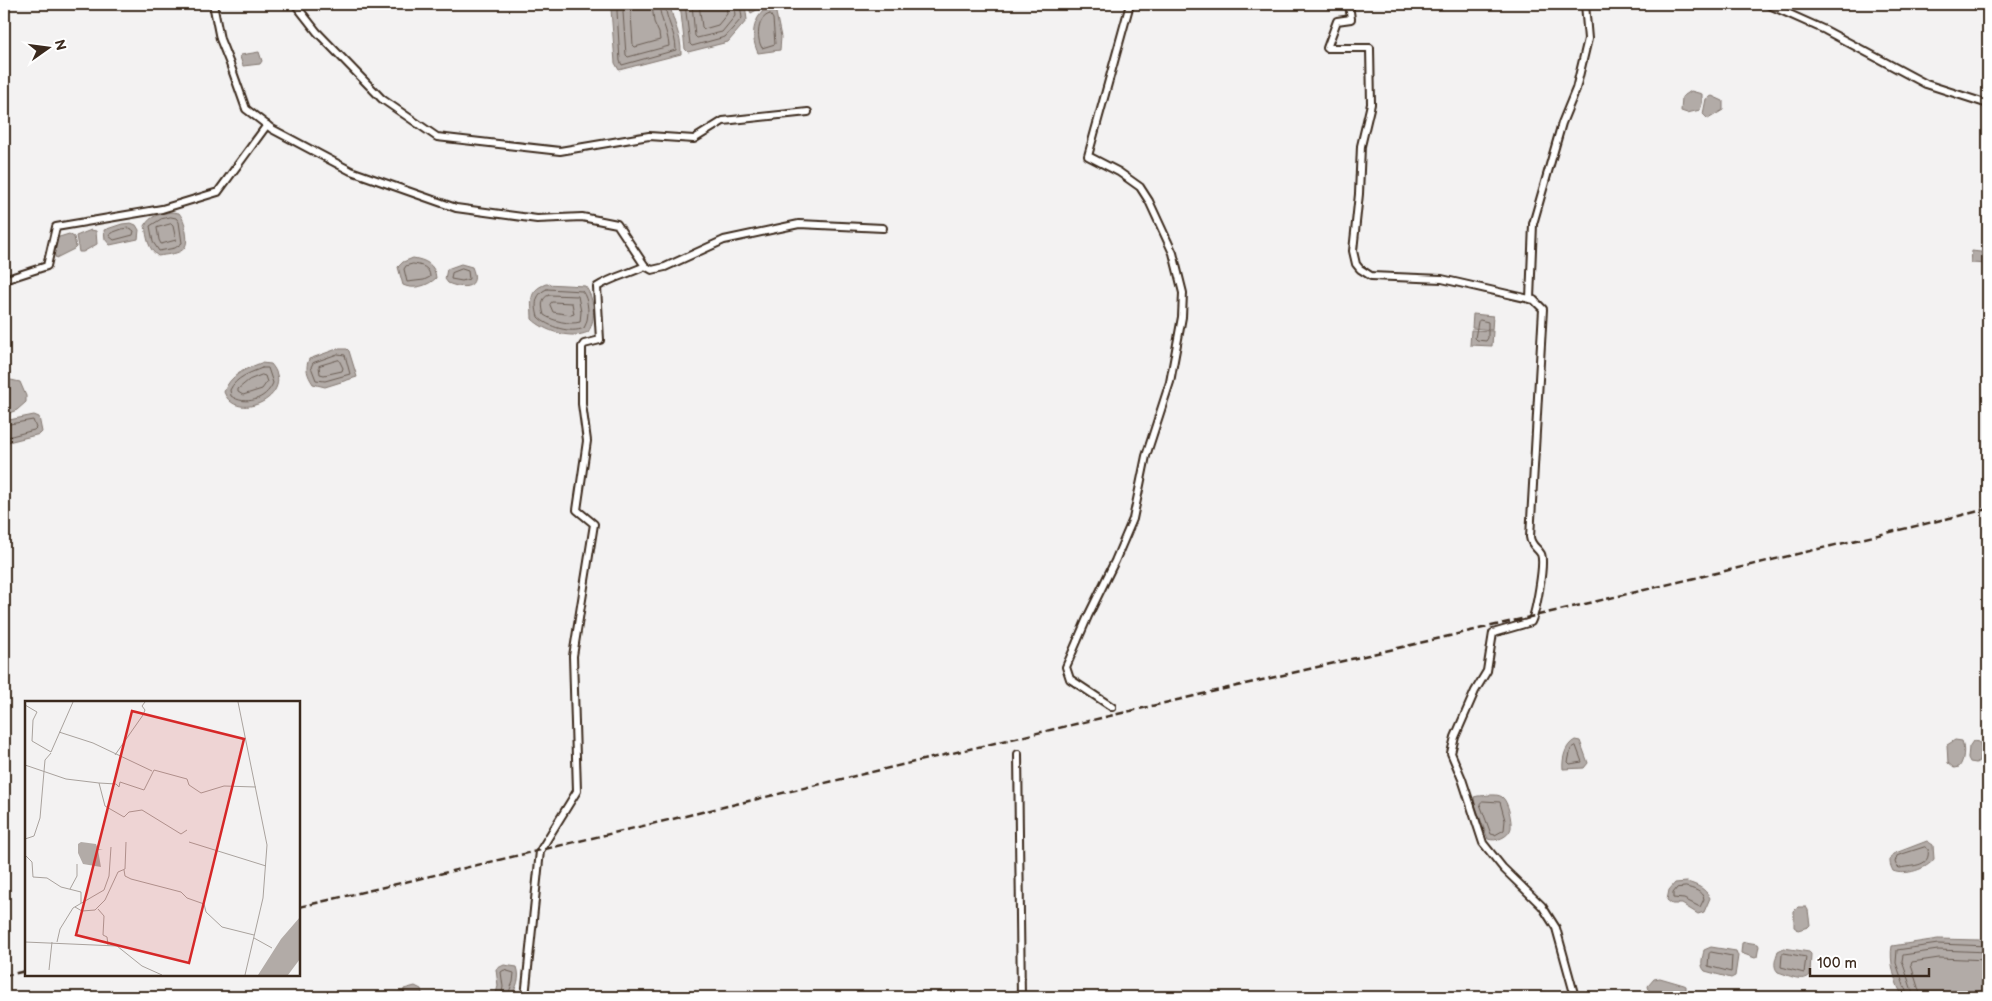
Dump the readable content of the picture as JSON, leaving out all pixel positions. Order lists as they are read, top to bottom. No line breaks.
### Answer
{"scale_bar":"100 m","north":"right"}
